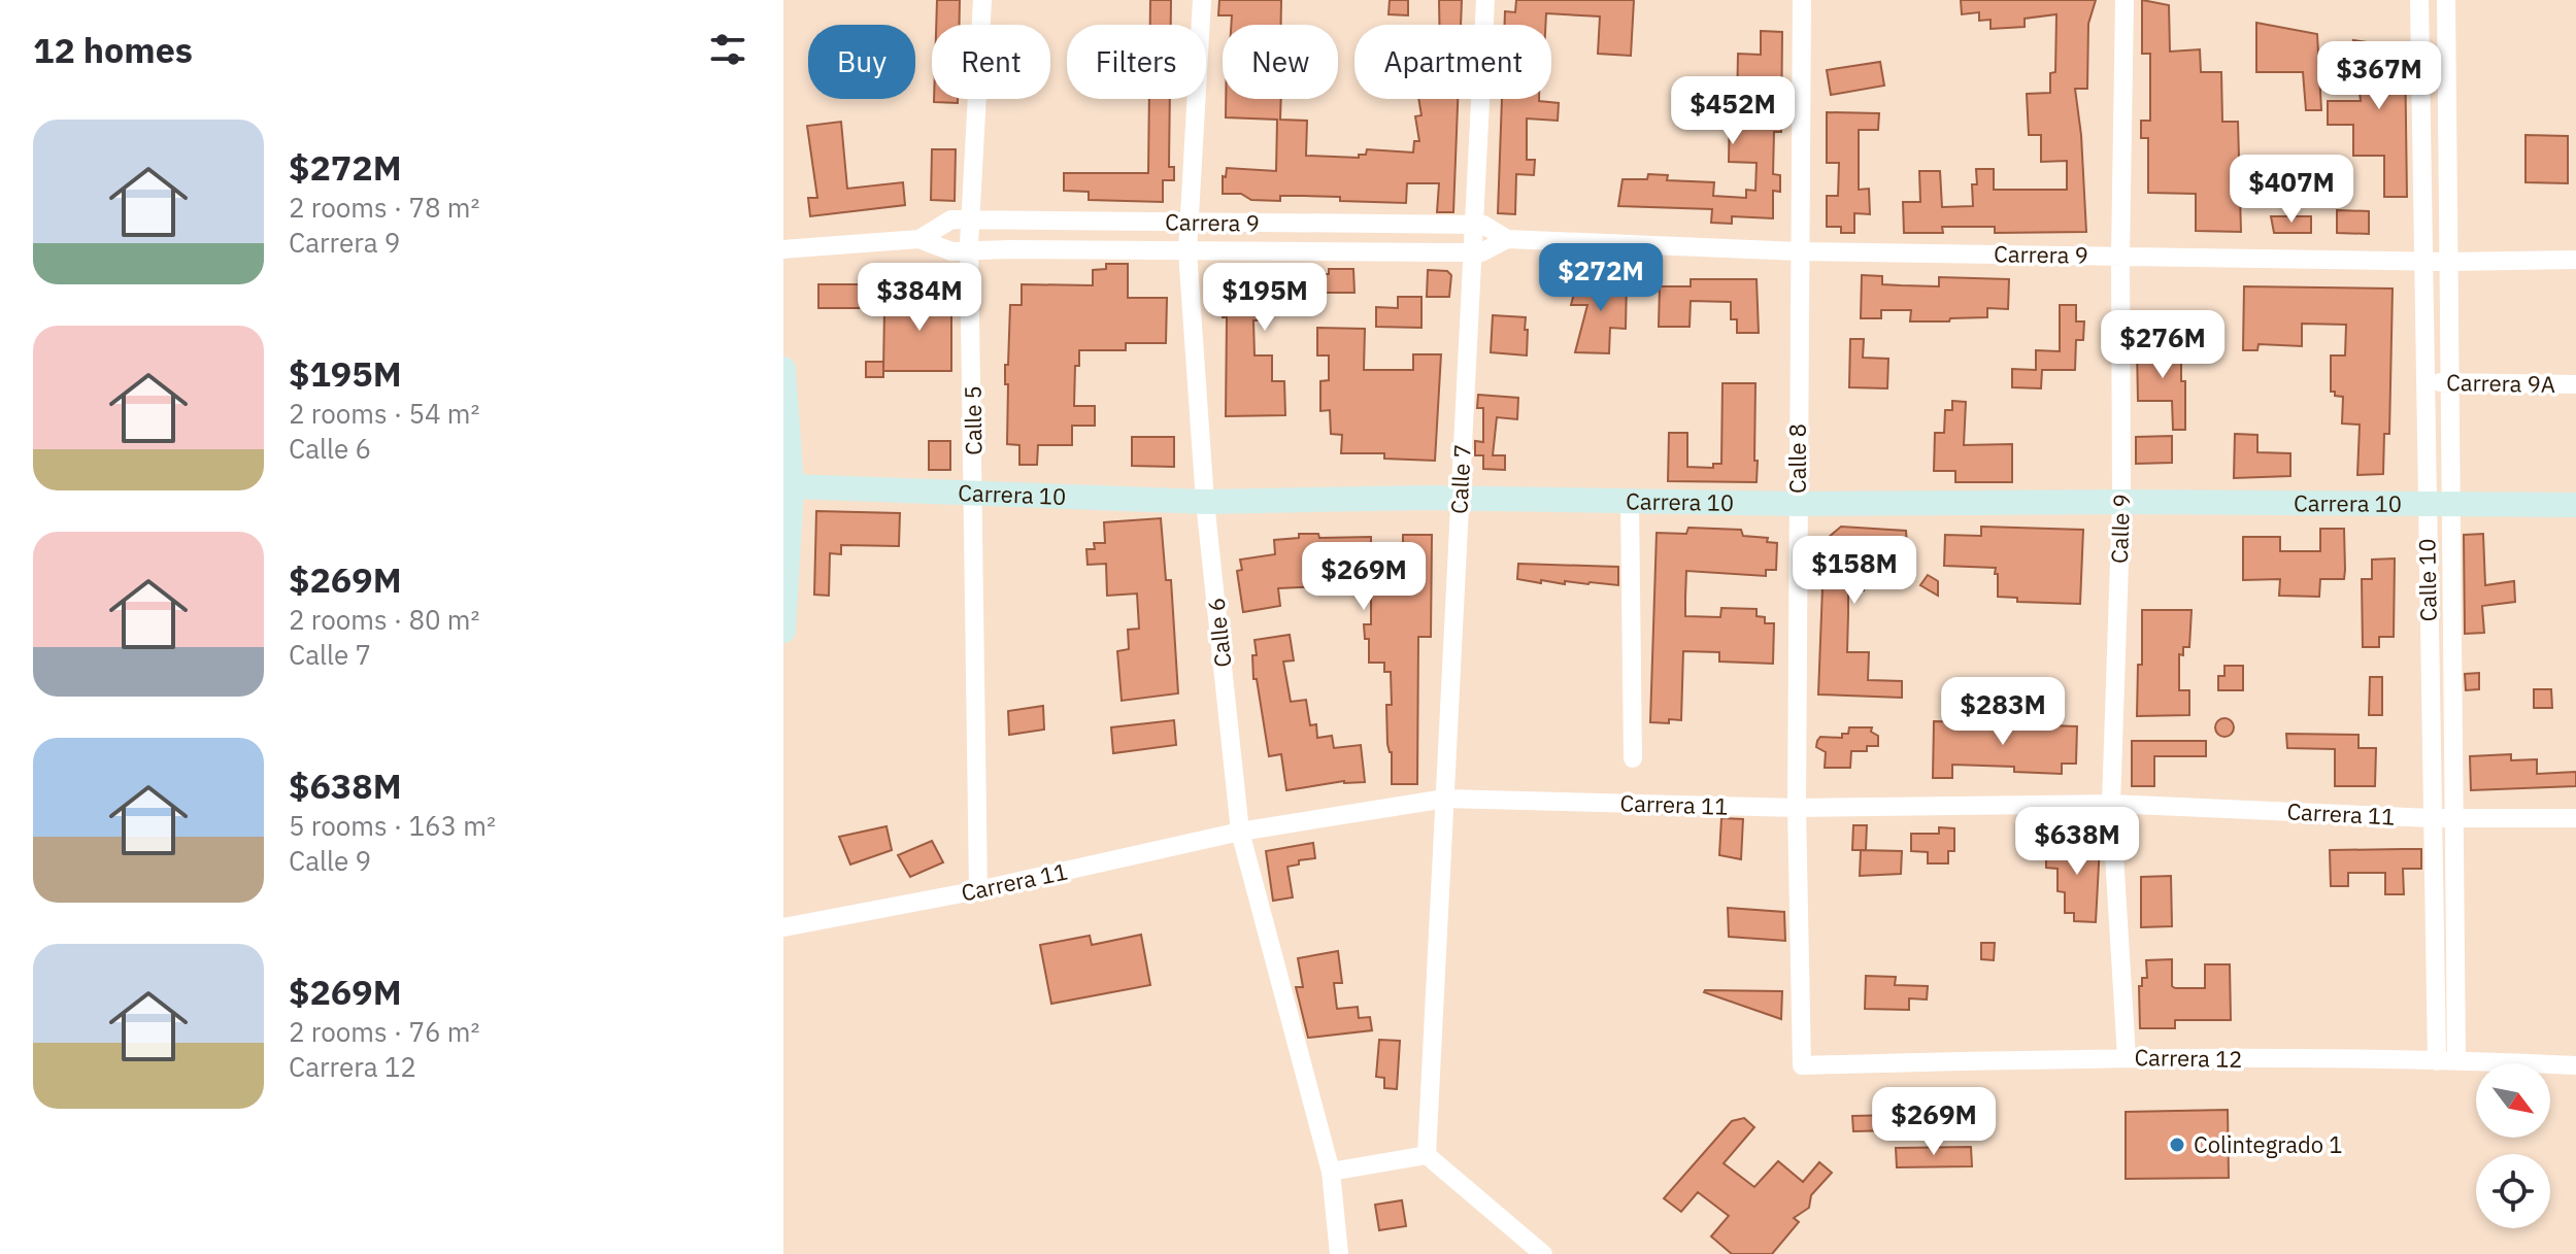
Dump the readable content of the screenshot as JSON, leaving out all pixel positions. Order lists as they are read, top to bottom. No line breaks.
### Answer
{"streets":{"street":["Carrera 9","Carrera 9A","Calle 5","Calle 8","Calle 7","Carrera 10","Calle 9","Calle 10","Calle 6","Carrera 11","Carrera 12"]},"crossings":[["Carrera 9","Calle 5"],["Carrera 9","Calle 8"],["Carrera 9","Calle 7"],["Carrera 9","Calle 9"],["Carrera 9","Calle 10"],["Carrera 9","Calle 6"],["Carrera 9A","Calle 10"],["Calle 5","Carrera 10"],["Calle 5","Carrera 11"],["Calle 8","Carrera 10"],["Calle 8","Carrera 11"],["Calle 8","Carrera 12"],["Calle 7","Carrera 10"],["Calle 7","Carrera 11"],["Carrera 10","Calle 9"],["Carrera 10","Calle 10"],["Carrera 10","Calle 6"],["Calle 9","Carrera 11"],["Calle 9","Carrera 12"],["Calle 10","Carrera 11"],["Calle 10","Carrera 12"],["Calle 6","Carrera 11"]],"places":["Colintegrado 1"],"north":"bottom right","page":{"heading":"12 homes","chip":["Buy","Rent","Filters","New","Apartment"],"price":["$367M","$452M","$407M","$272M","$384M","$195M","$276M","$158M","$269M","$283M","$638M","$269M"],"list":[{"name":"$272M","note":"2 rooms · 78 m² · Carrera 9"},{"name":"$195M","note":"2 rooms · 54 m² · Calle 6"},{"name":"$269M","note":"2 rooms · 80 m² · Calle 7"},{"name":"$638M","note":"5 rooms · 163 m² · Calle 9"},{"name":"$269M","note":"2 rooms · 76 m² · Carrera 12"}]}}
